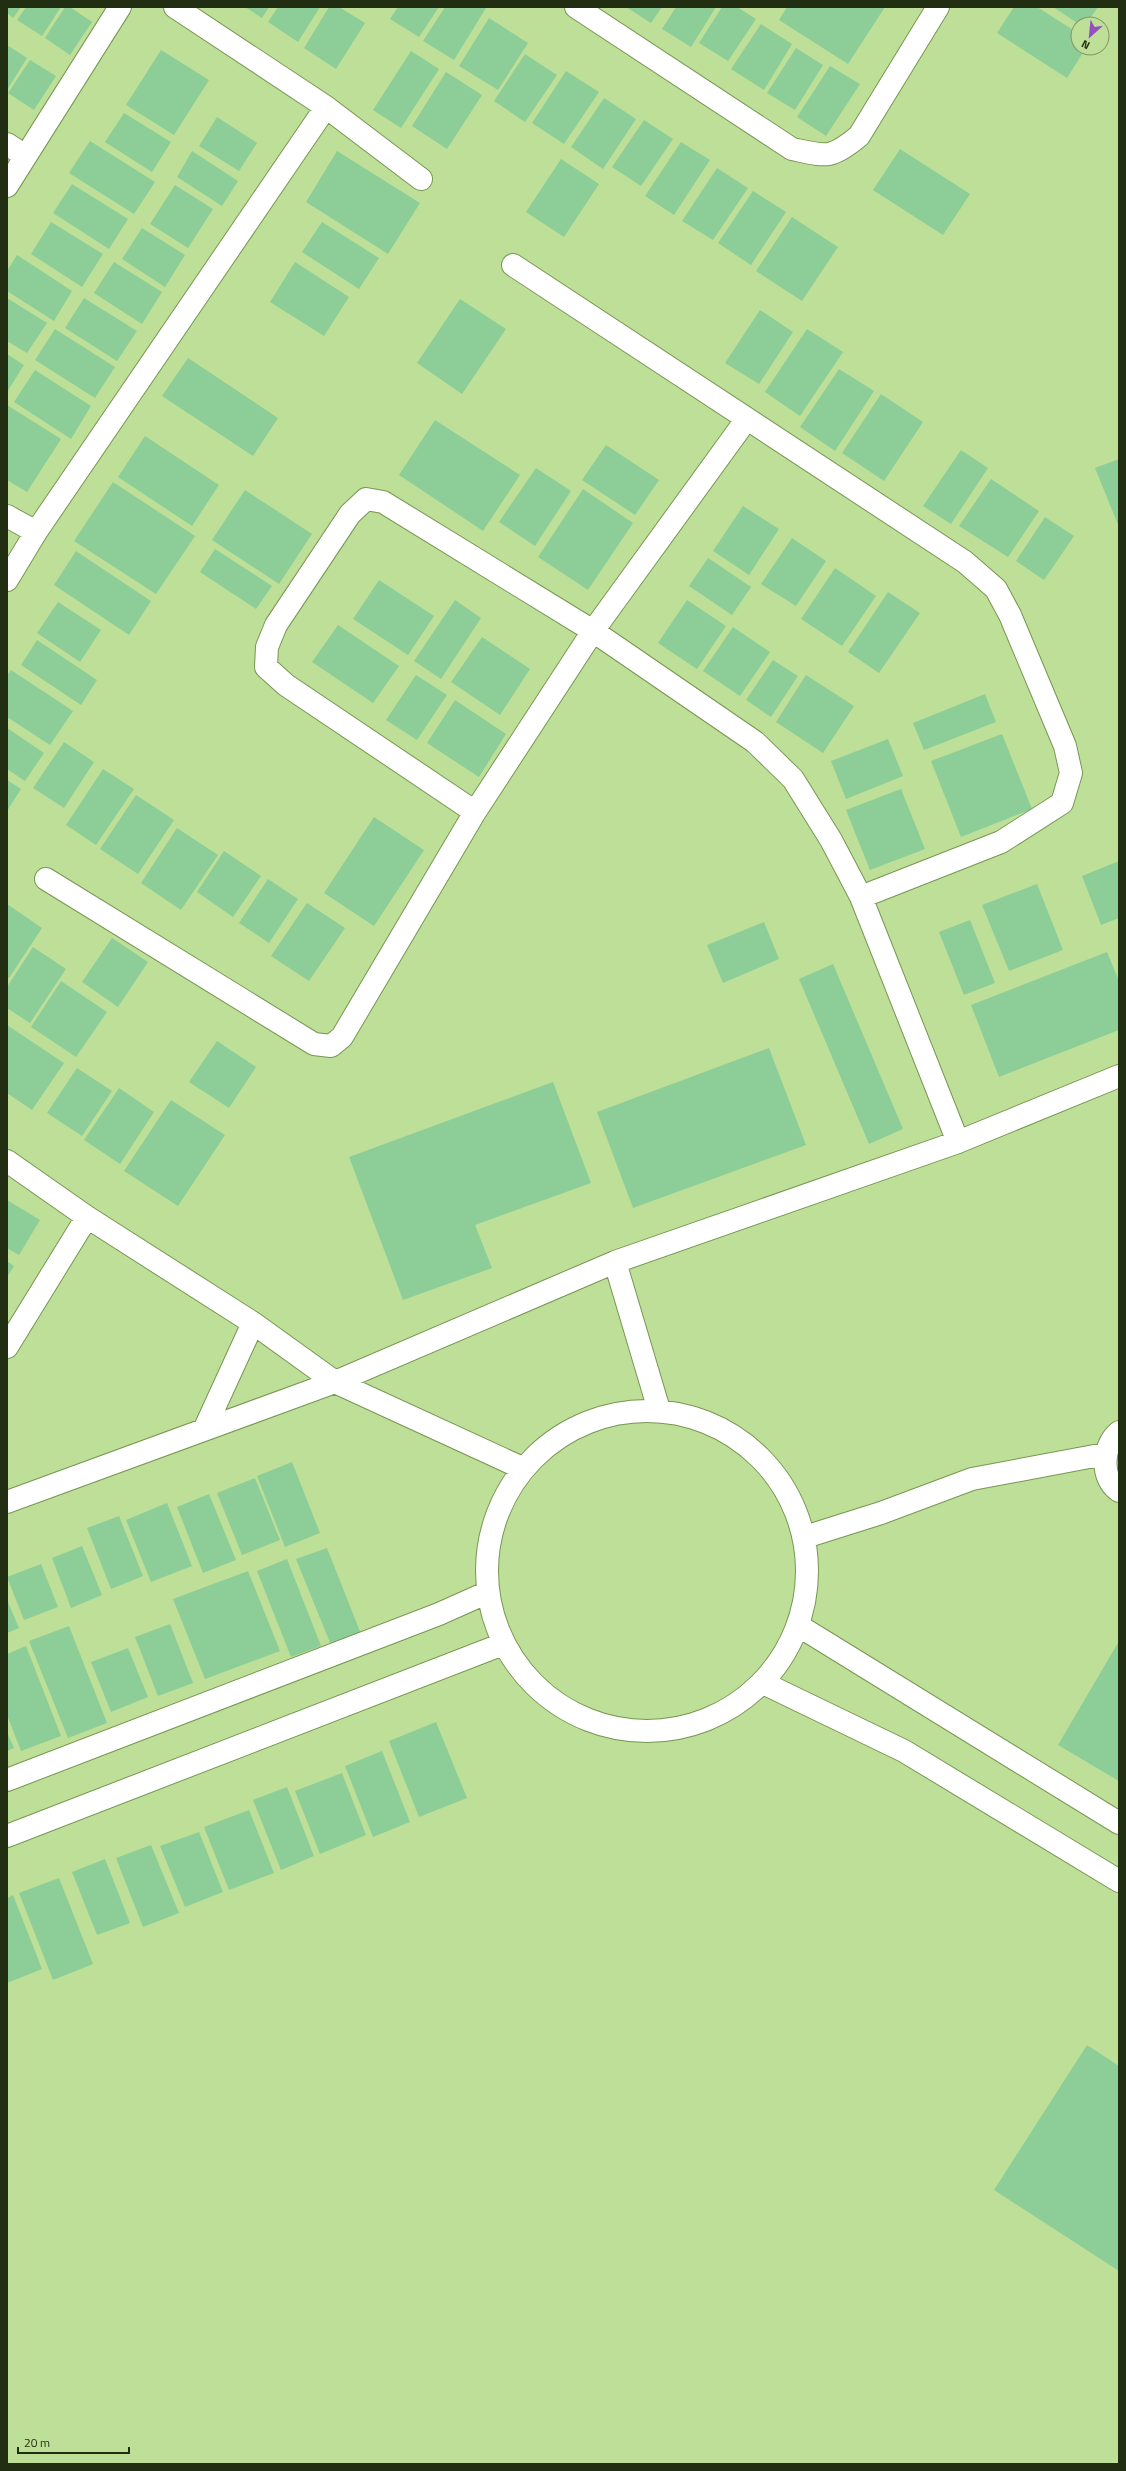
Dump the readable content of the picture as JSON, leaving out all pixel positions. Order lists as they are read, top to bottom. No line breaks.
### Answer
{"scale_bar":"20 m","north":"bottom left"}
